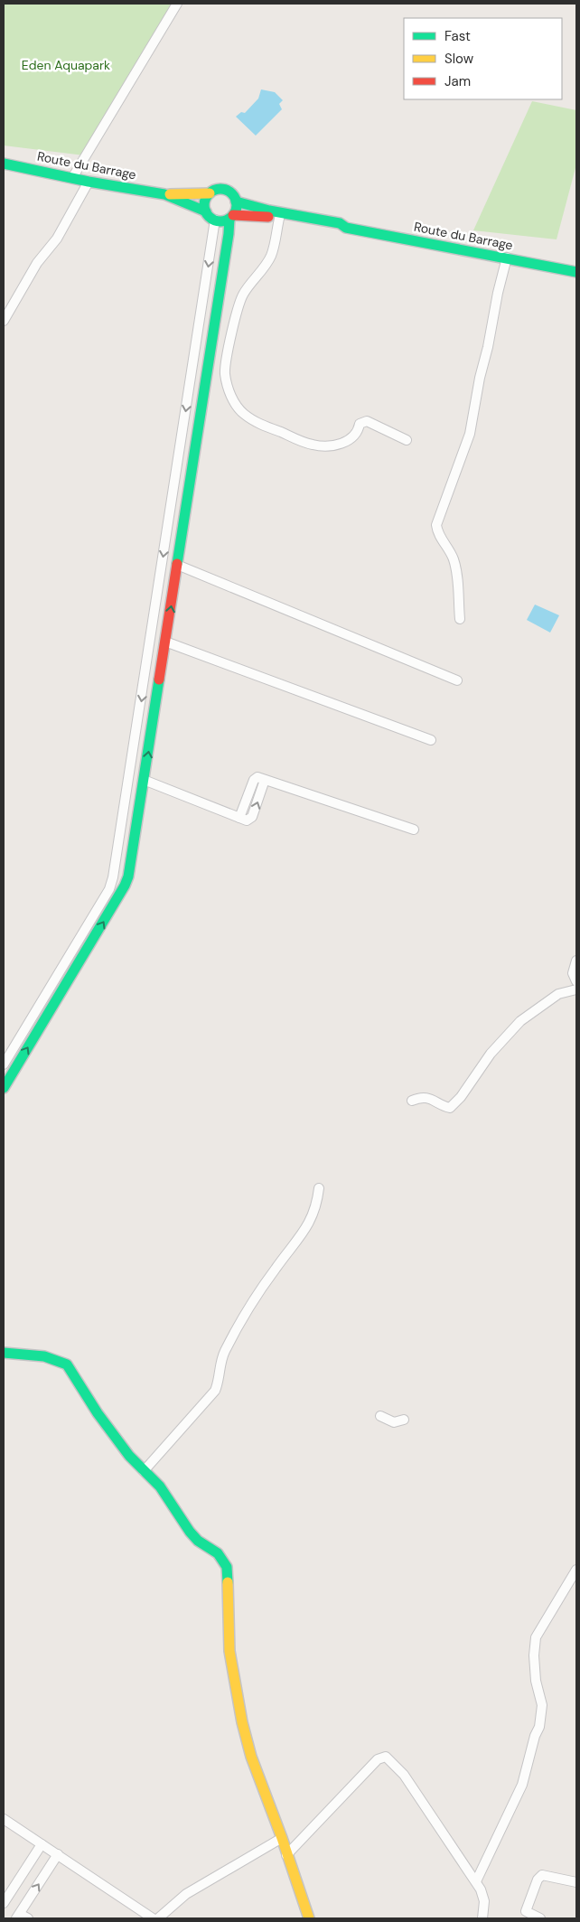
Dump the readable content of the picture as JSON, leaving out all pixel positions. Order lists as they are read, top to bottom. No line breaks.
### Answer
{"streets":{"street":["Route du Barrage"]},"parks":["Eden Aquapark"],"legend":["Fast","Slow","Jam"]}
